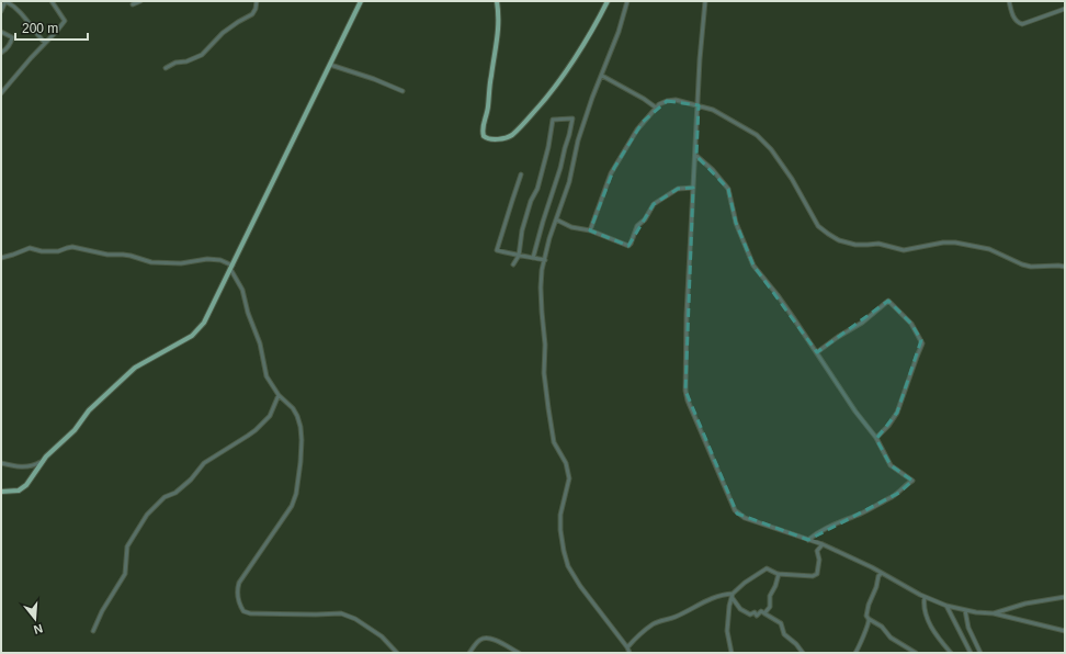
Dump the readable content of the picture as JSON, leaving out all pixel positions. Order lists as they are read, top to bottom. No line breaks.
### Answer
{"scale_bar":"200 m","north":"bottom"}
